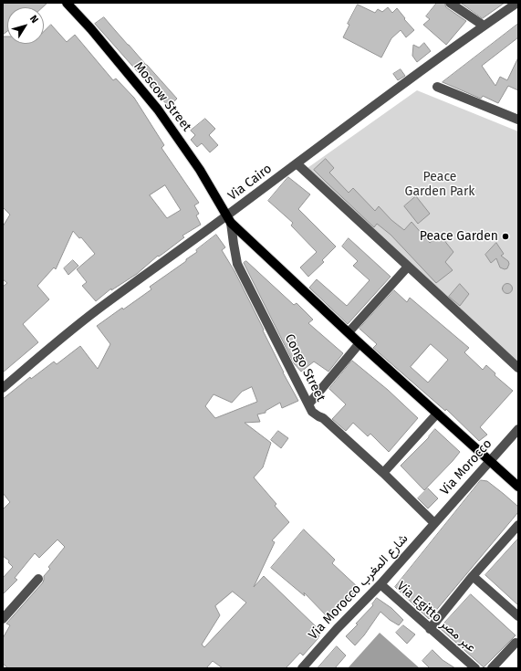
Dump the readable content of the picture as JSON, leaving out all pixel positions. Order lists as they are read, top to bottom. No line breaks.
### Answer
{"streets":{"main road":["Moscow Street"],"street":["Via Cairo","Congo Street","Via Morocco","Via Morocco شارع المغرب","Via Egitto عبر مصر"]},"crossings":[["Moscow Street","Via Cairo"],["Moscow Street","Congo Street"],["Via Cairo","Congo Street"],["Congo Street","Via Morocco"],["Congo Street","Via Morocco شارع المغرب"],["Via Morocco","Via Morocco شارع المغرب"],["Via Morocco شارع المغرب","Via Egitto عبر مصر"]],"parks":["Peace Garden Park"],"places":["Peace Garden"],"north":"top right"}
